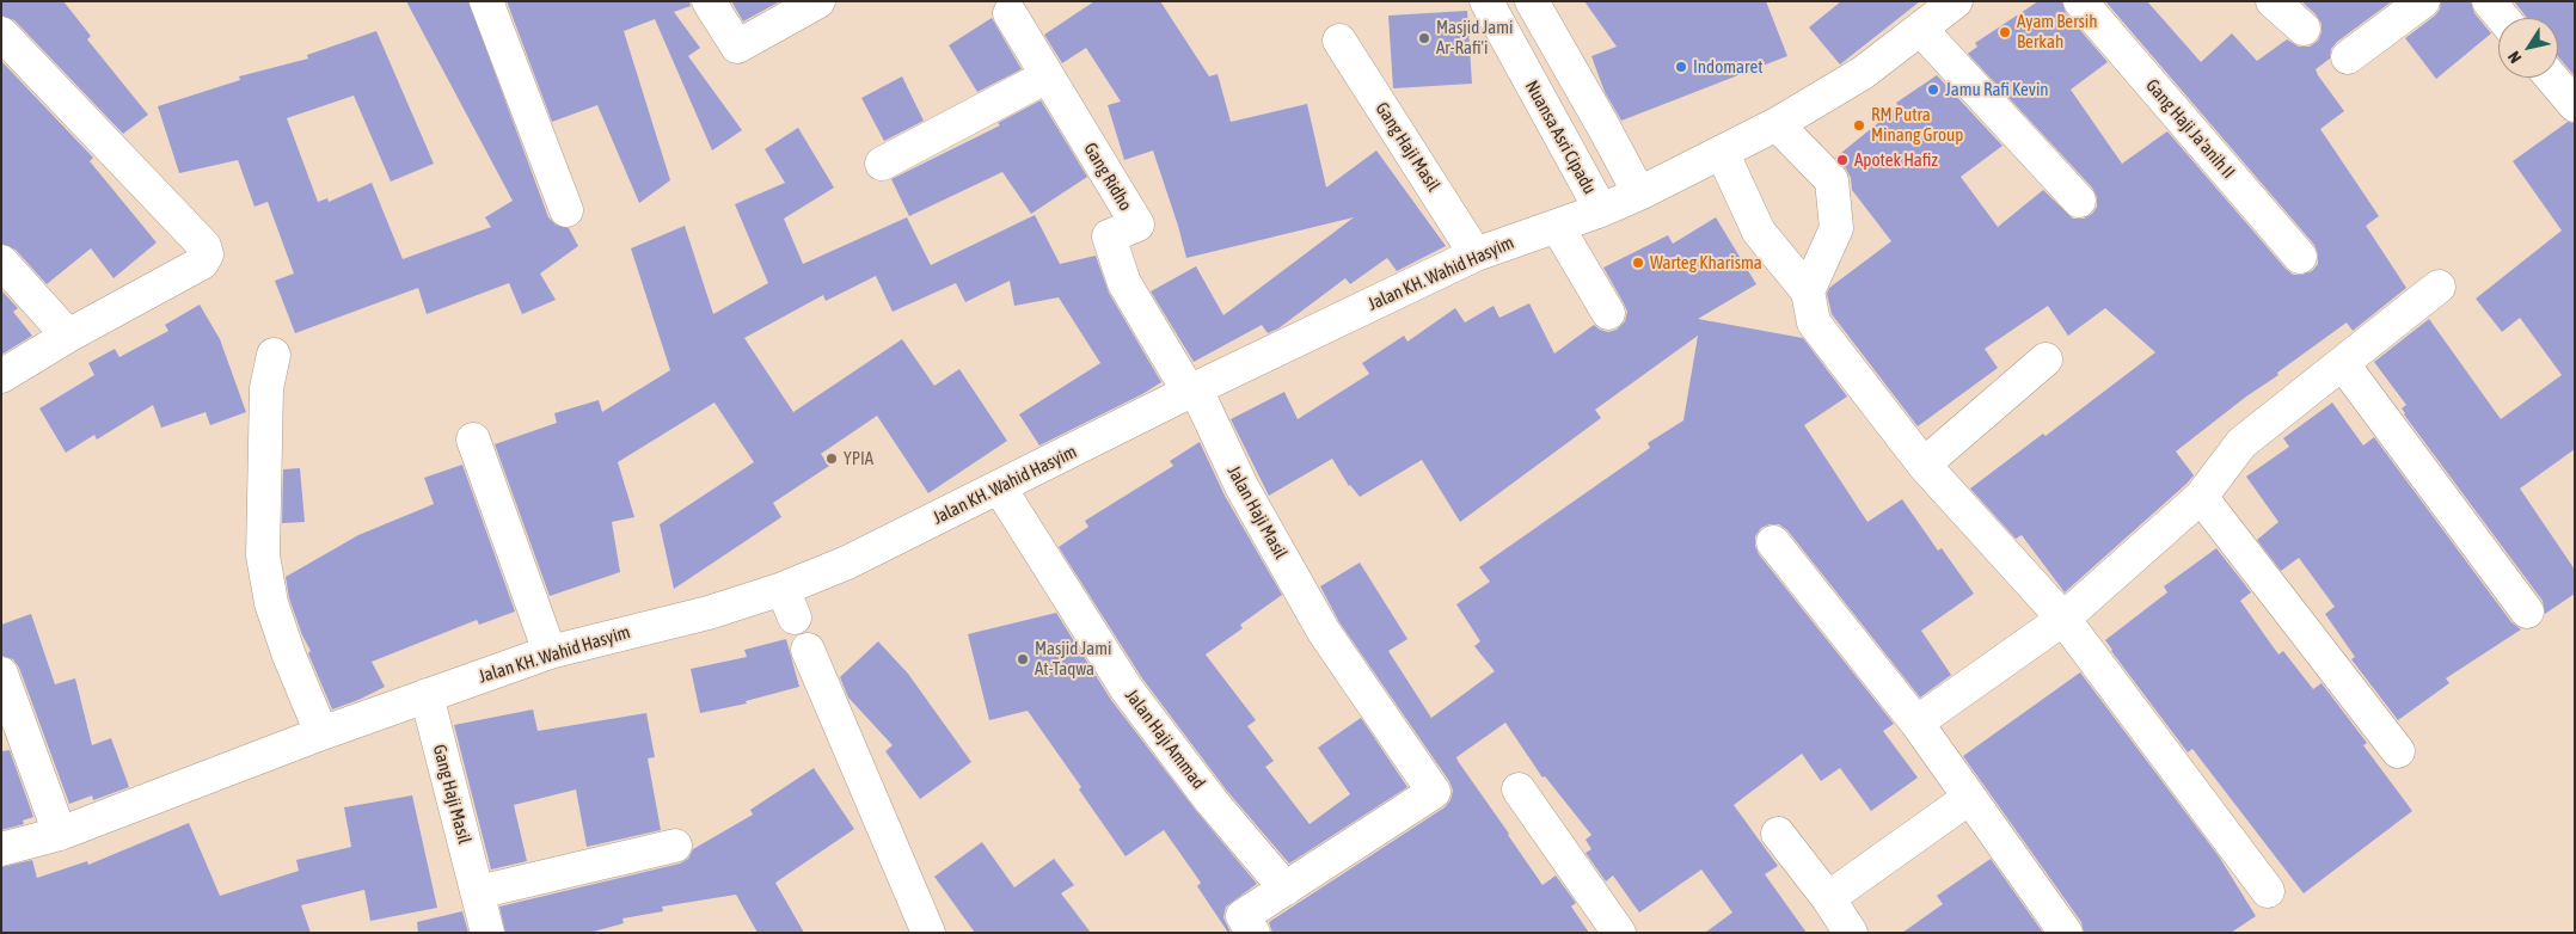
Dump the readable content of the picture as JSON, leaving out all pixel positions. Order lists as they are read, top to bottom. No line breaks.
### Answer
{"streets":{"street":["Gang Haji Ja'anih II","Nuansa Asri Cipadu","Gang Haji Masil","Gang Ridho","Jalan KH. Wahid Hasyim","Jalan Haji Masil","Jalan Haji Ammad"]},"crossings":[["Nuansa Asri Cipadu","Jalan KH. Wahid Hasyim"],["Gang Haji Masil","Jalan KH. Wahid Hasyim"],["Gang Ridho","Jalan KH. Wahid Hasyim"],["Gang Ridho","Jalan Haji Masil"],["Jalan KH. Wahid Hasyim","Jalan Haji Masil"],["Jalan KH. Wahid Hasyim","Jalan Haji Ammad"],["Jalan Haji Masil","Jalan Haji Ammad"]],"places":["Ayam Bersih Berkah","Masjid Jami Ar-Rafi'i","Indomaret","Jamu Rafi Kevin","RM Putra Minang Group","Apotek Hafiz","Warteg Kharisma","YPIA","Masjid Jami At-Taqwa"],"north":"bottom left"}
